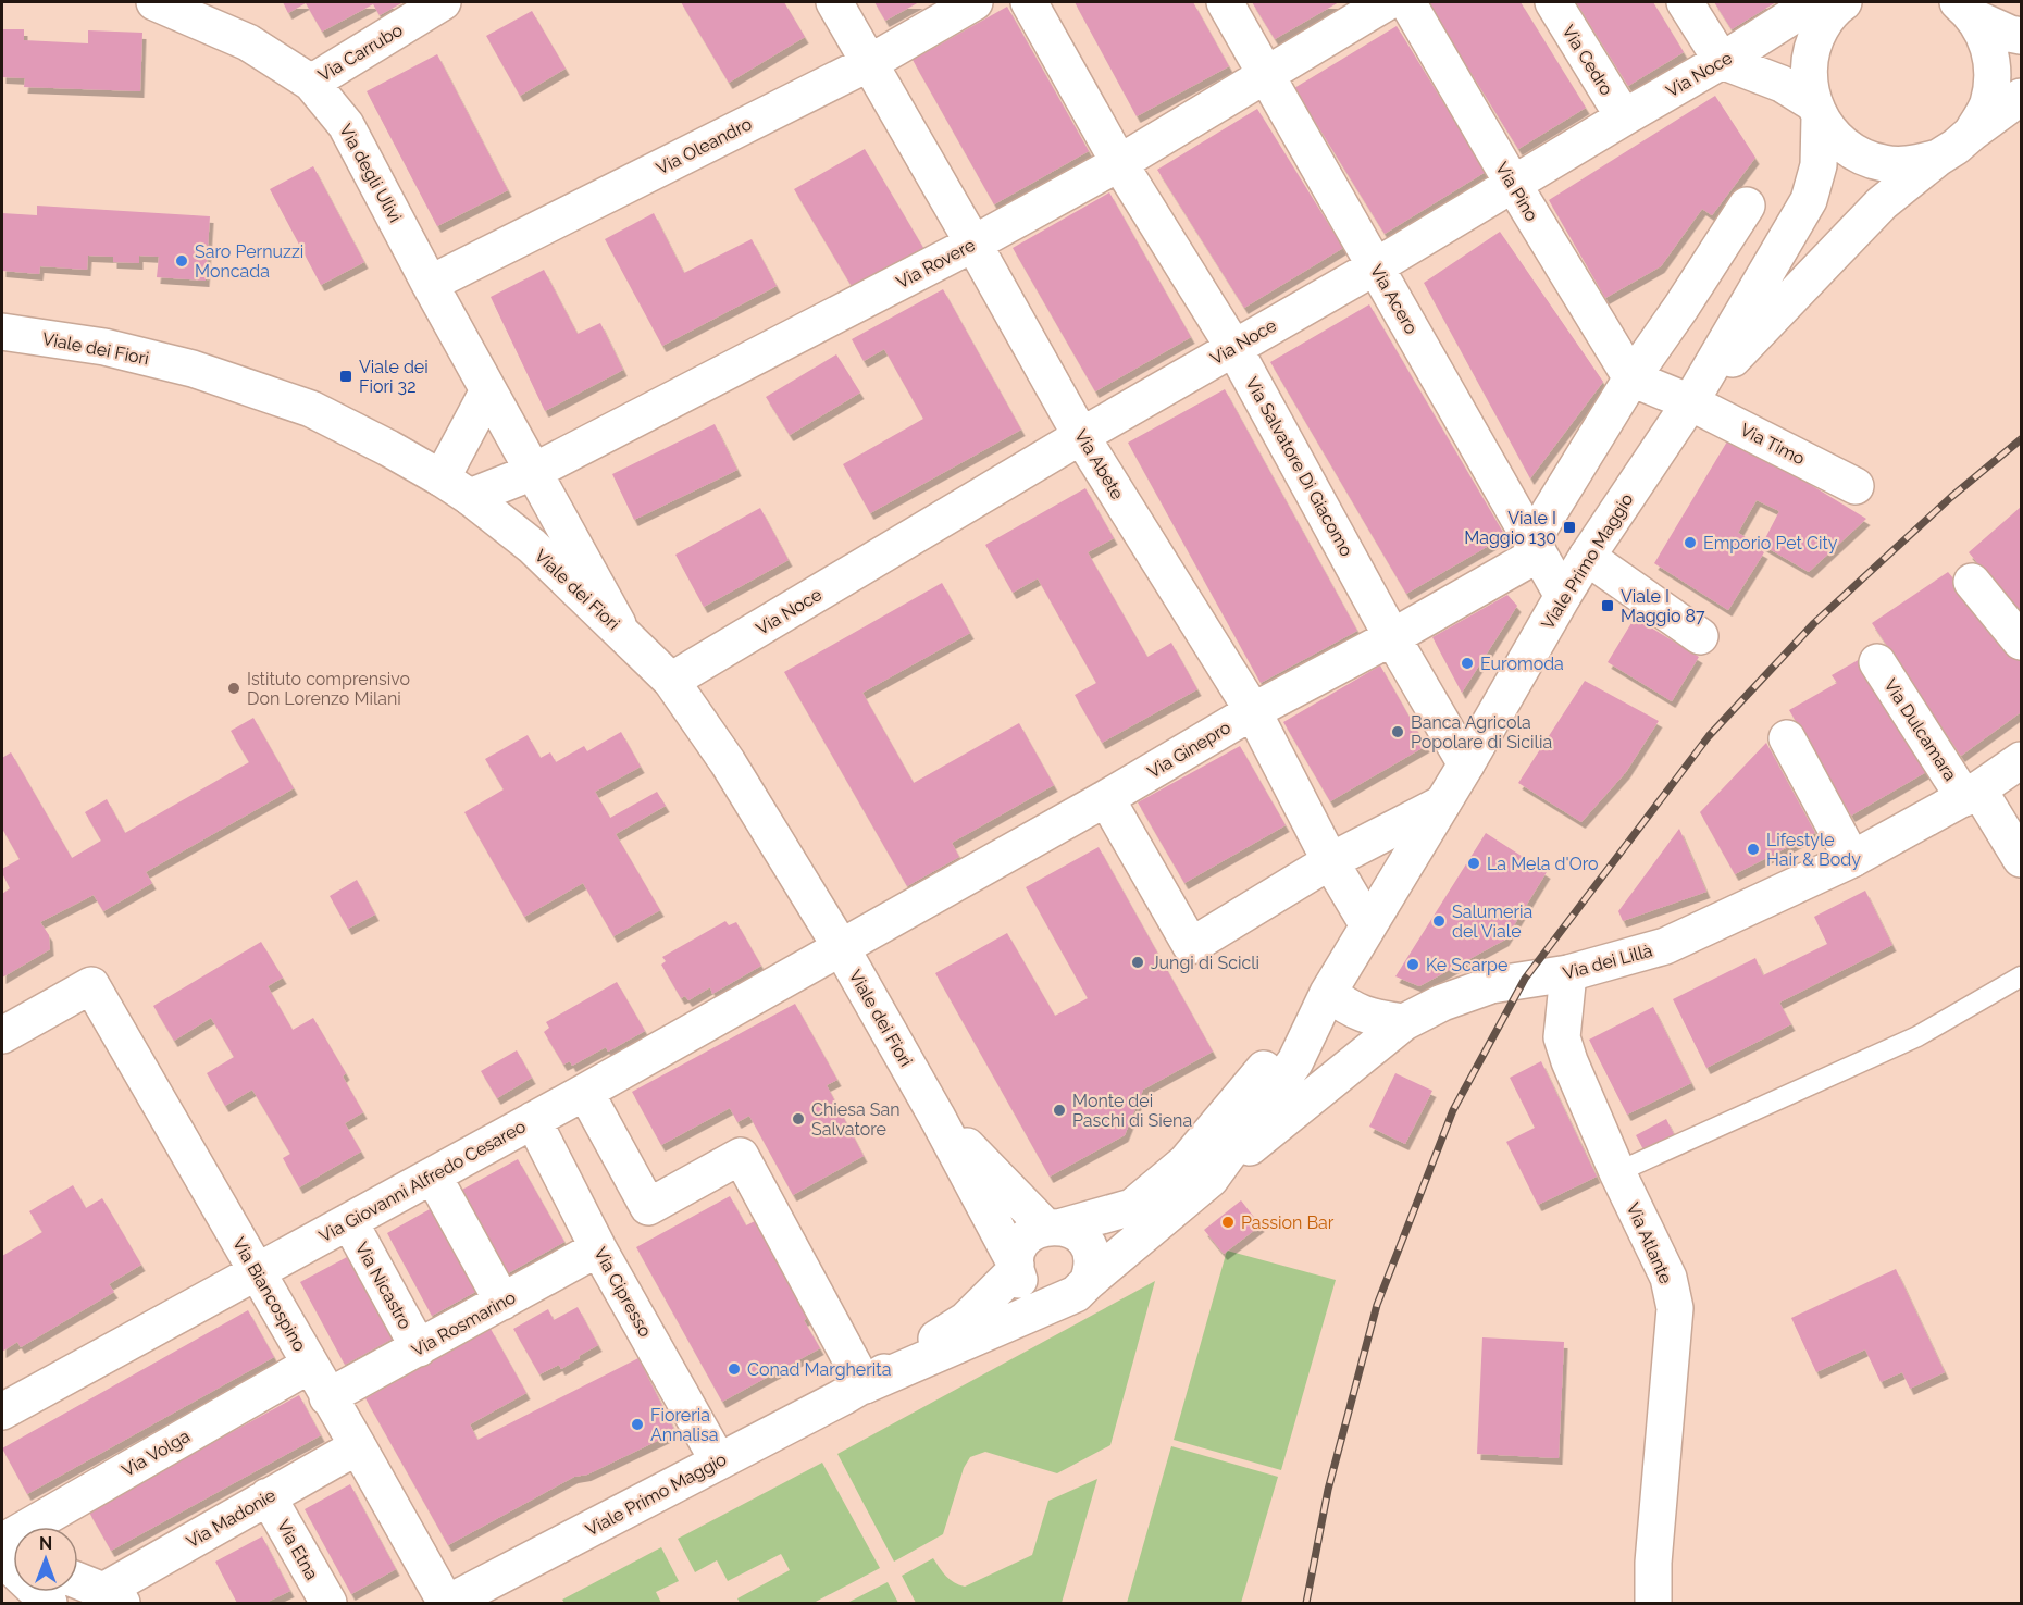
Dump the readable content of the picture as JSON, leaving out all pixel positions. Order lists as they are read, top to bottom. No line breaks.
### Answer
{"streets":{"street":["Via Carrubo","Via Cedro","Via Noce","Via Oleandro","Via degli Ulivi","Via Pino","Via Rovere","Via Acero","Viale dei Fiori","Via Timo","Via Abete","Via Salvatore Di Giacomo","Viale Primo Maggio","Via Dulcamara","Via Ginepro","Via dei Lillà","Via Giovanni Alfredo Cesareo","Via Atlante","Via Nicastro","Via Cipresso","Via Biancospino","Via Rosmarino","Via Volga","Via Madonie","Via Etna"]},"crossings":[["Via Carrubo","Via degli Ulivi"],["Via Cedro","Via Noce"],["Via Noce","Via Pino"],["Via Noce","Via Acero"],["Via Noce","Viale dei Fiori"],["Via Noce","Via Abete"],["Via Noce","Via Salvatore Di Giacomo"],["Via Oleandro","Via degli Ulivi"],["Via Oleandro","Via Abete"],["Via degli Ulivi","Via Rovere"],["Via degli Ulivi","Viale dei Fiori"],["Via Pino","Via Timo"],["Via Rovere","Via Acero"],["Via Rovere","Viale dei Fiori"],["Via Rovere","Via Abete"],["Via Rovere","Via Salvatore Di Giacomo"],["Via Acero","Viale Primo Maggio"],["Via Acero","Via Ginepro"],["Viale dei Fiori","Via Ginepro"],["Viale dei Fiori","Via Giovanni Alfredo Cesareo"],["Via Timo","Viale Primo Maggio"],["Via Abete","Viale Primo Maggio"],["Via Abete","Via Ginepro"],["Via Salvatore Di Giacomo","Viale Primo Maggio"],["Via Salvatore Di Giacomo","Via Ginepro"],["Viale Primo Maggio","Via Cipresso"],["Viale Primo Maggio","Via Biancospino"],["Via Dulcamara","Via dei Lillà"],["Via Ginepro","Via Giovanni Alfredo Cesareo"],["Via dei Lillà","Via Atlante"],["Via Giovanni Alfredo Cesareo","Via Nicastro"],["Via Giovanni Alfredo Cesareo","Via Cipresso"],["Via Giovanni Alfredo Cesareo","Via Biancospino"],["Via Nicastro","Via Rosmarino"],["Via Cipresso","Via Rosmarino"],["Via Biancospino","Via Rosmarino"],["Via Biancospino","Via Volga"],["Via Biancospino","Via Madonie"],["Via Madonie","Via Etna"]],"places":{"other":["Saro Pernuzzi Moncada","Emporio Pet City","Euromoda","Istituto comprensivo Don Lorenzo Milani","Banca Agricola Popolare di Sicilia","Lifestyle Hair & Body","La Mela d'Oro","Salumeria del Viale","Jungi di Scicli","Ke Scarpe","Monte dei Paschi di Siena","Chiesa San Salvatore","Passion Bar","Conad Margherita","Fioreria Annalisa"],"transit":["Viale dei Fiori 32","Viale I Maggio 130","Viale I Maggio 87"]},"north":"top"}
